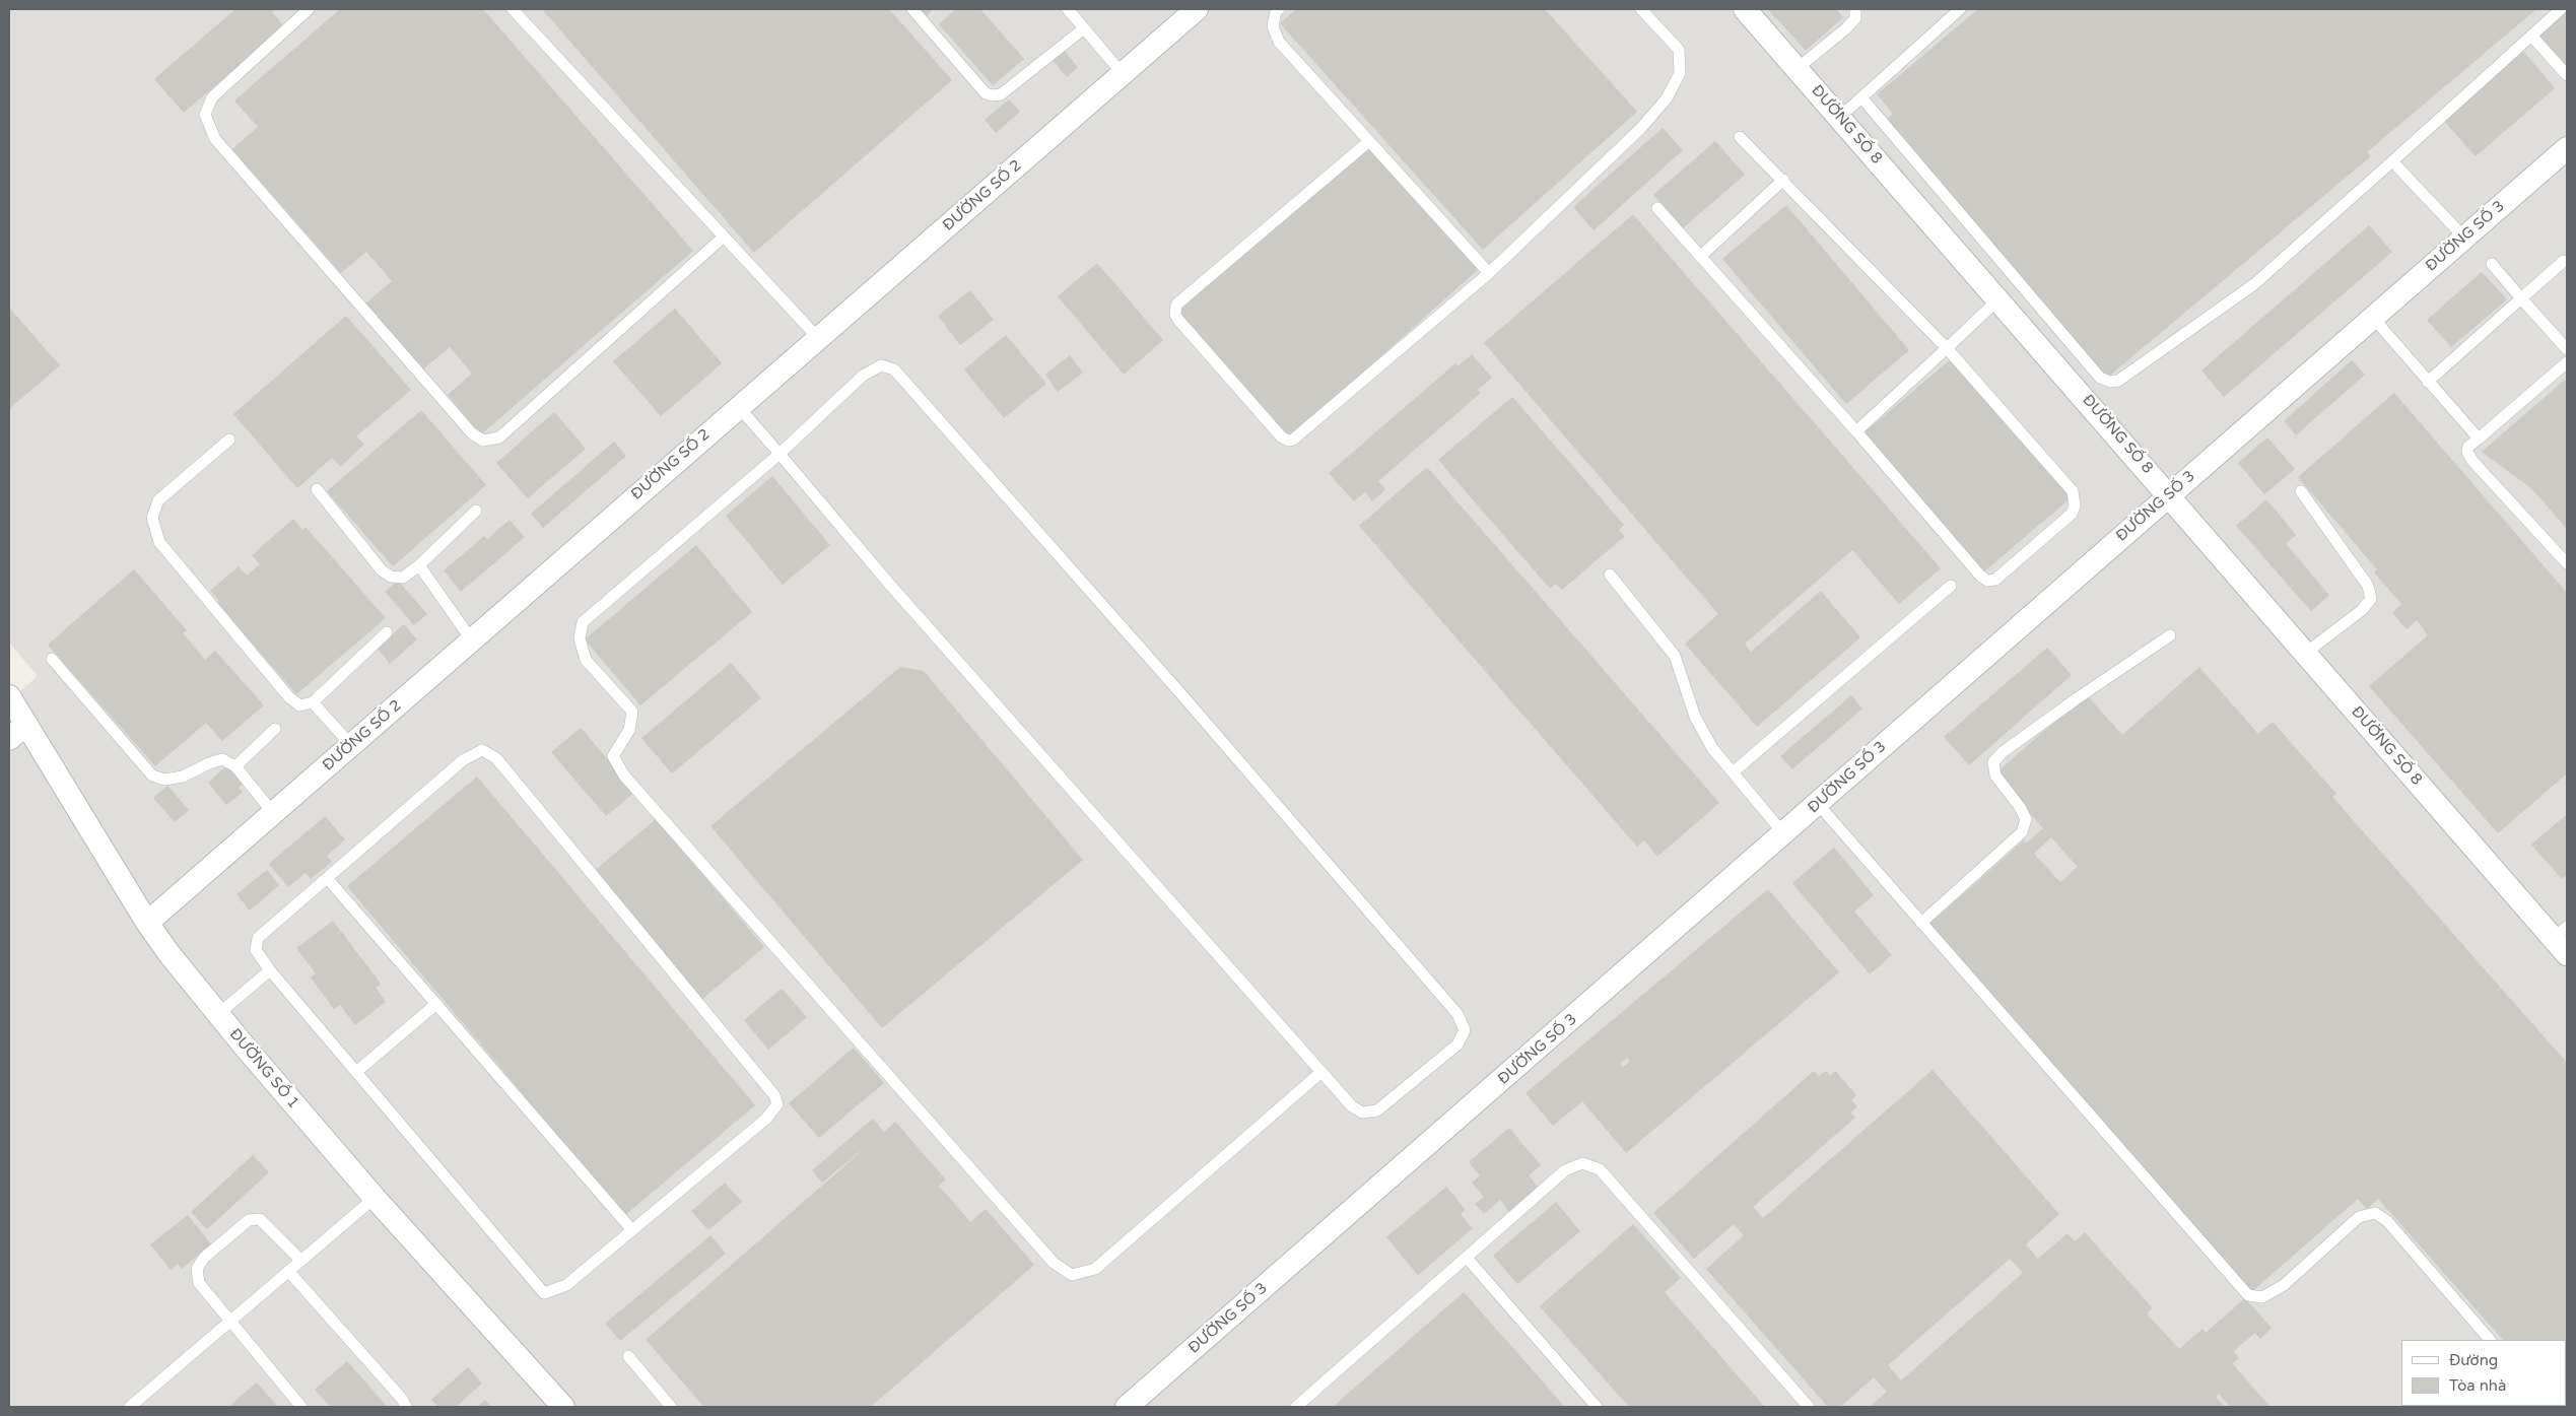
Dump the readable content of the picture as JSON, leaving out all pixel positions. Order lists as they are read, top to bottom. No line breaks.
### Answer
{"streets":{"street":["ĐƯỜNG SỐ 8","ĐƯỜNG SỐ 2","ĐƯỜNG SỐ 3","ĐƯỜNG SỐ 1"]},"crossings":[["ĐƯỜNG SỐ 8","ĐƯỜNG SỐ 3"],["ĐƯỜNG SỐ 2","ĐƯỜNG SỐ 1"]],"legend":["Đường","Tòa nhà"]}
